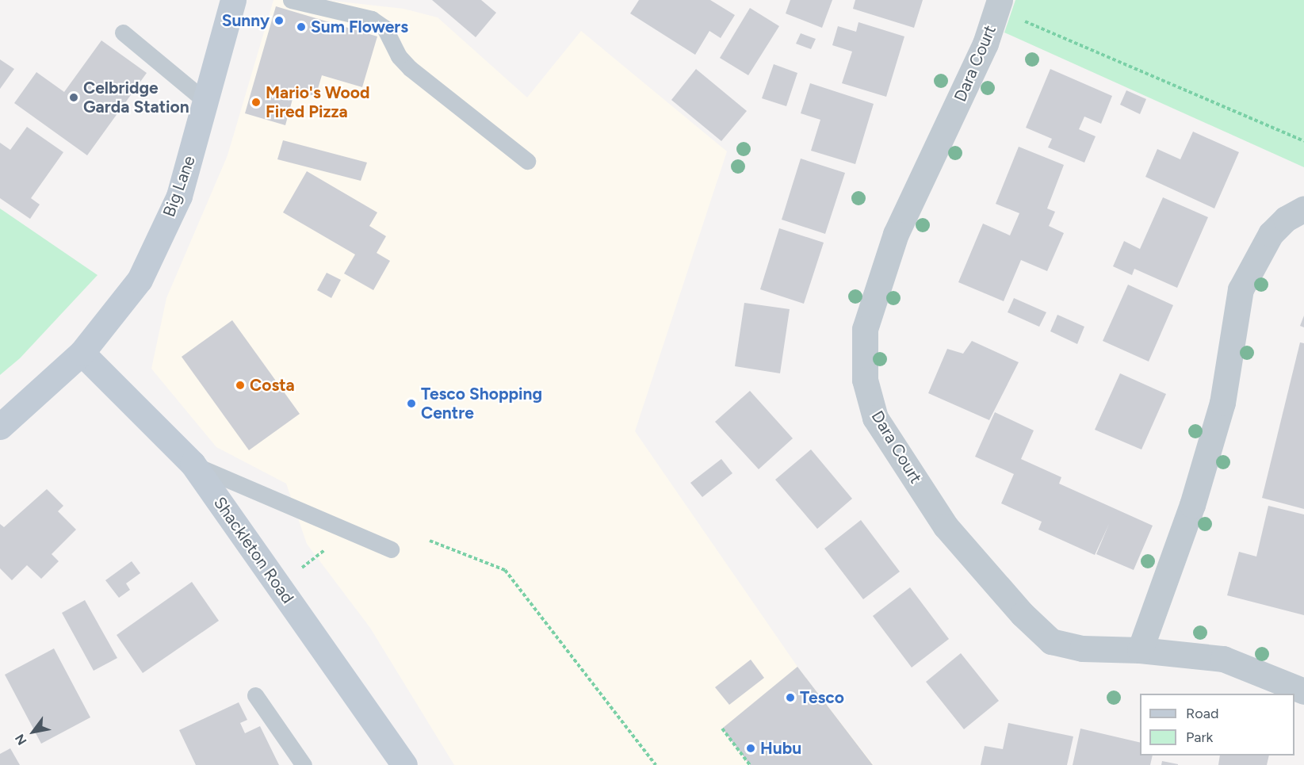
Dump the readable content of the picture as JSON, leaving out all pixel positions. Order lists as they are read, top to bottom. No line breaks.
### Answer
{"streets":{"street":["Dara Court","Big Lane","Shackleton Road"]},"crossings":[["Big Lane","Shackleton Road"]],"places":["Sunny","Sum Flowers","Celbridge Garda Station","Mario's Wood Fired Pizza","Costa","Tesco Shopping Centre","Tesco","Hubu"],"legend":["Road","Park"],"north":"bottom left"}
